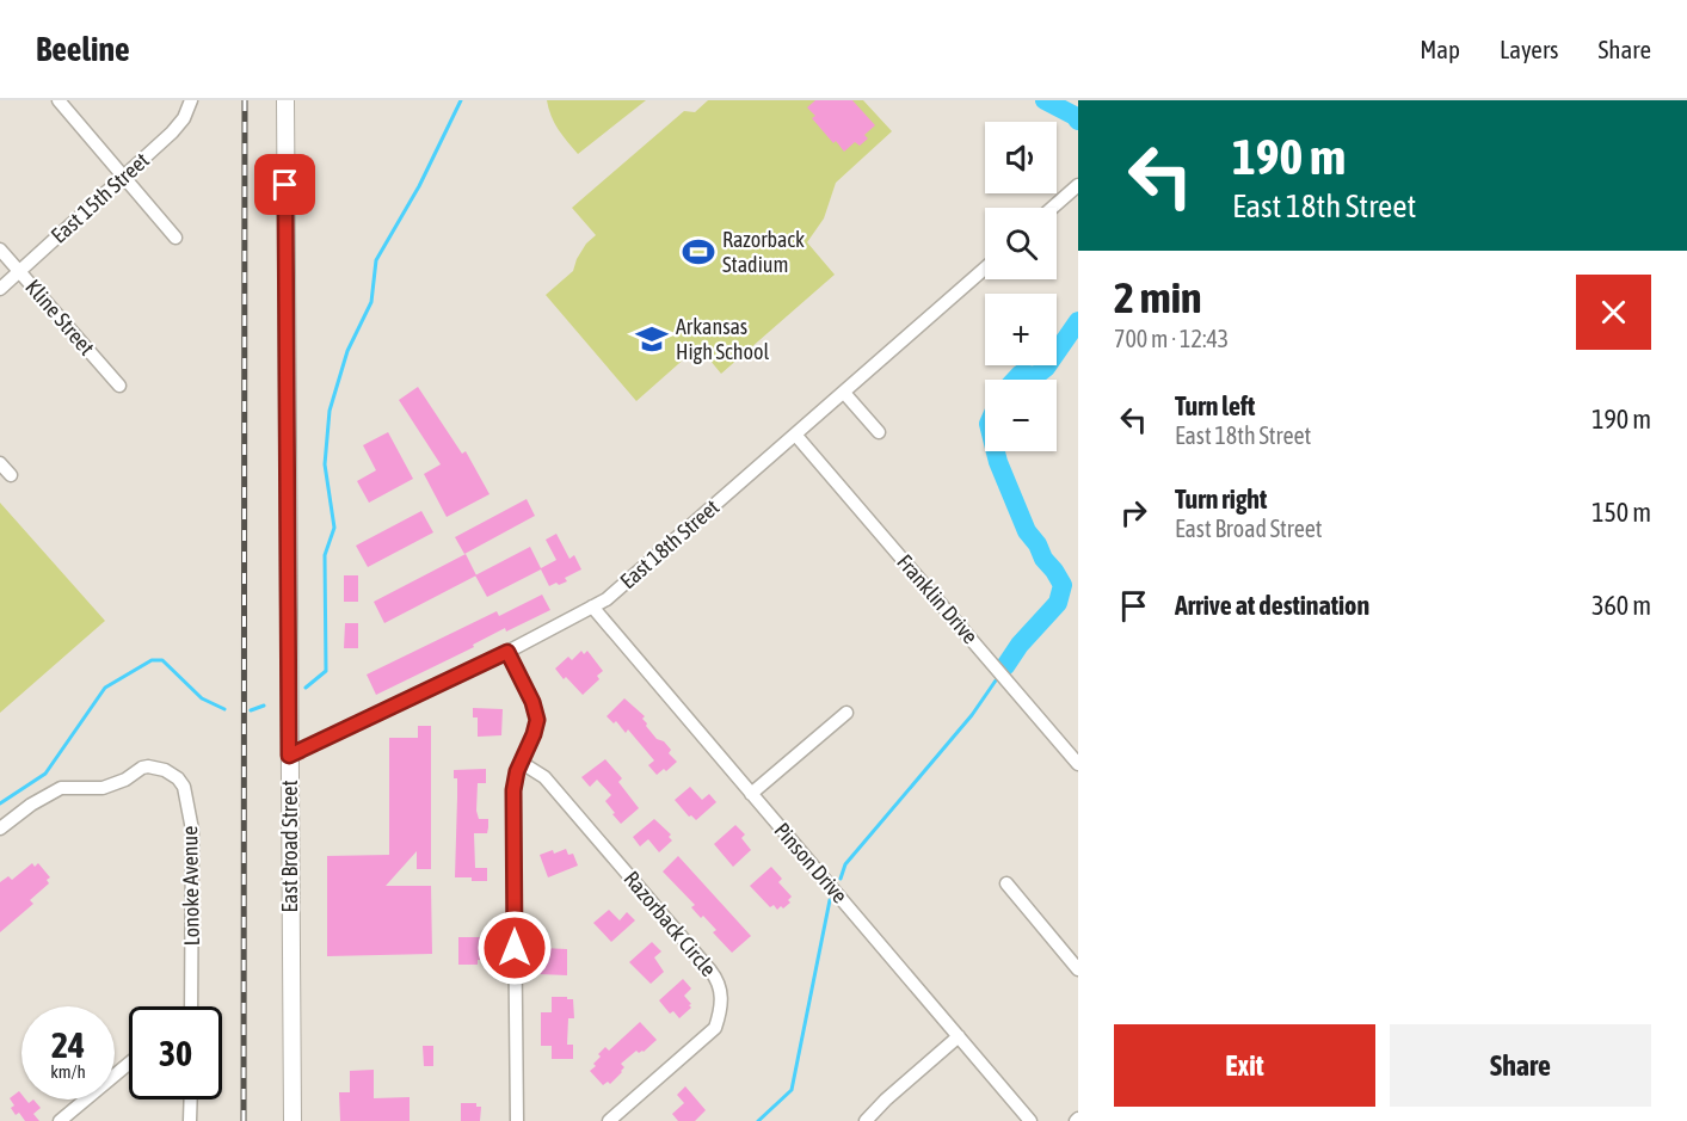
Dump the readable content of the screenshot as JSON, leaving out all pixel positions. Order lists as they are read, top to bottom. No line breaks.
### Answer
{"streets":{"main road":["East Broad Street"],"street":["East 15th Street","Kline Street","East 18th Street","Franklin Drive","Pinson Drive","Lonoke Avenue","Razorback Circle"]},"crossings":[["East 15th Street","Kline Street"],["East 18th Street","Franklin Drive"],["East 18th Street","East Broad Street"],["East 18th Street","Pinson Drive"]],"places":{"sports":["Razorback Stadium"],"school or university":["Arkansas High School"]},"page":{"header":"Beeline","nav":["Map","Layers","Share"],"turn":["190 m","East 18th Street"],"map_buttons":["+","−"],"heading":["2 min","700 m · 12:43"],"list":[{"name":"Turn left","note":"East 18th Street","value":"190 m"},{"name":"Turn right","note":"East Broad Street","value":"150 m"},{"name":"Arrive at destination","value":"360 m"}],"speed":"24 km/h","limit":"30","buttons":["Exit","Share"]}}
